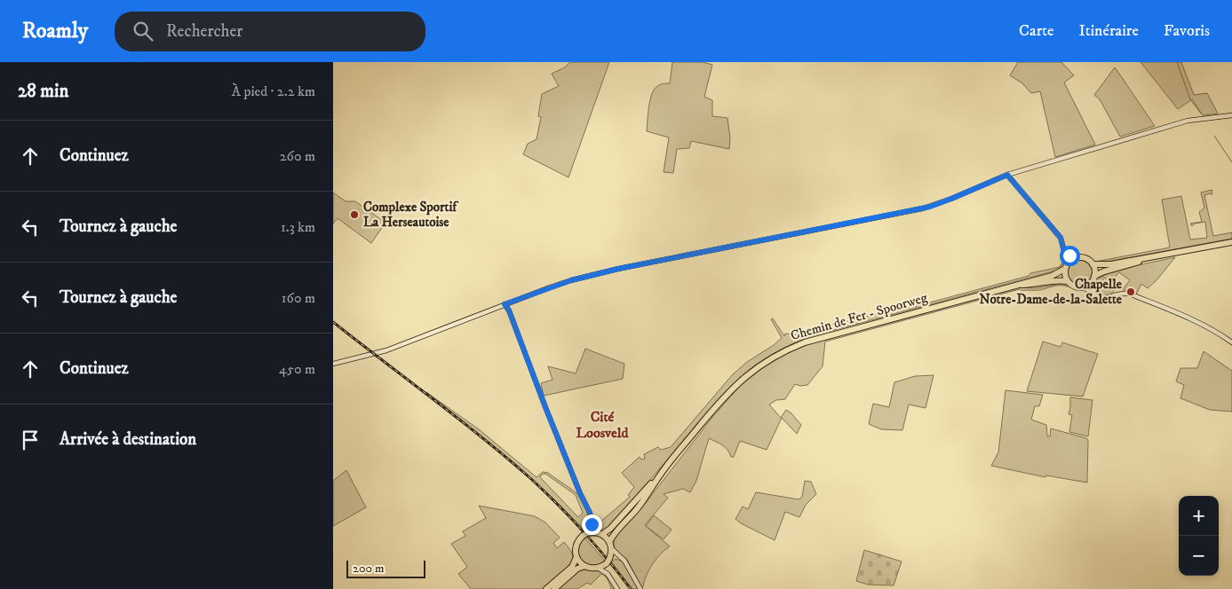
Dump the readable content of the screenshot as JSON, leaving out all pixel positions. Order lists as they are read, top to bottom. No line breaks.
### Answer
{"streets":{"highway":["Chemin de Fer - Spoorweg"]},"districts":["Cité Loosveld"],"places":["Complexe Sportif La Herseautoise","Chapelle Notre-Dame-de-la-Salette"],"scale_bar":"200 m","page":{"header":"Roamly","search":"Rechercher","nav":["Carte","Itinéraire","Favoris"],"heading":["28 min","À pied · 2.2 km"],"list":[["Continuez","260 m"],["Tournez à gauche","1.3 km"],["Tournez à gauche","160 m"],["Continuez","450 m"],"Arrivée à destination"],"map_buttons":["+","−"],"scale":"200 m"}}
